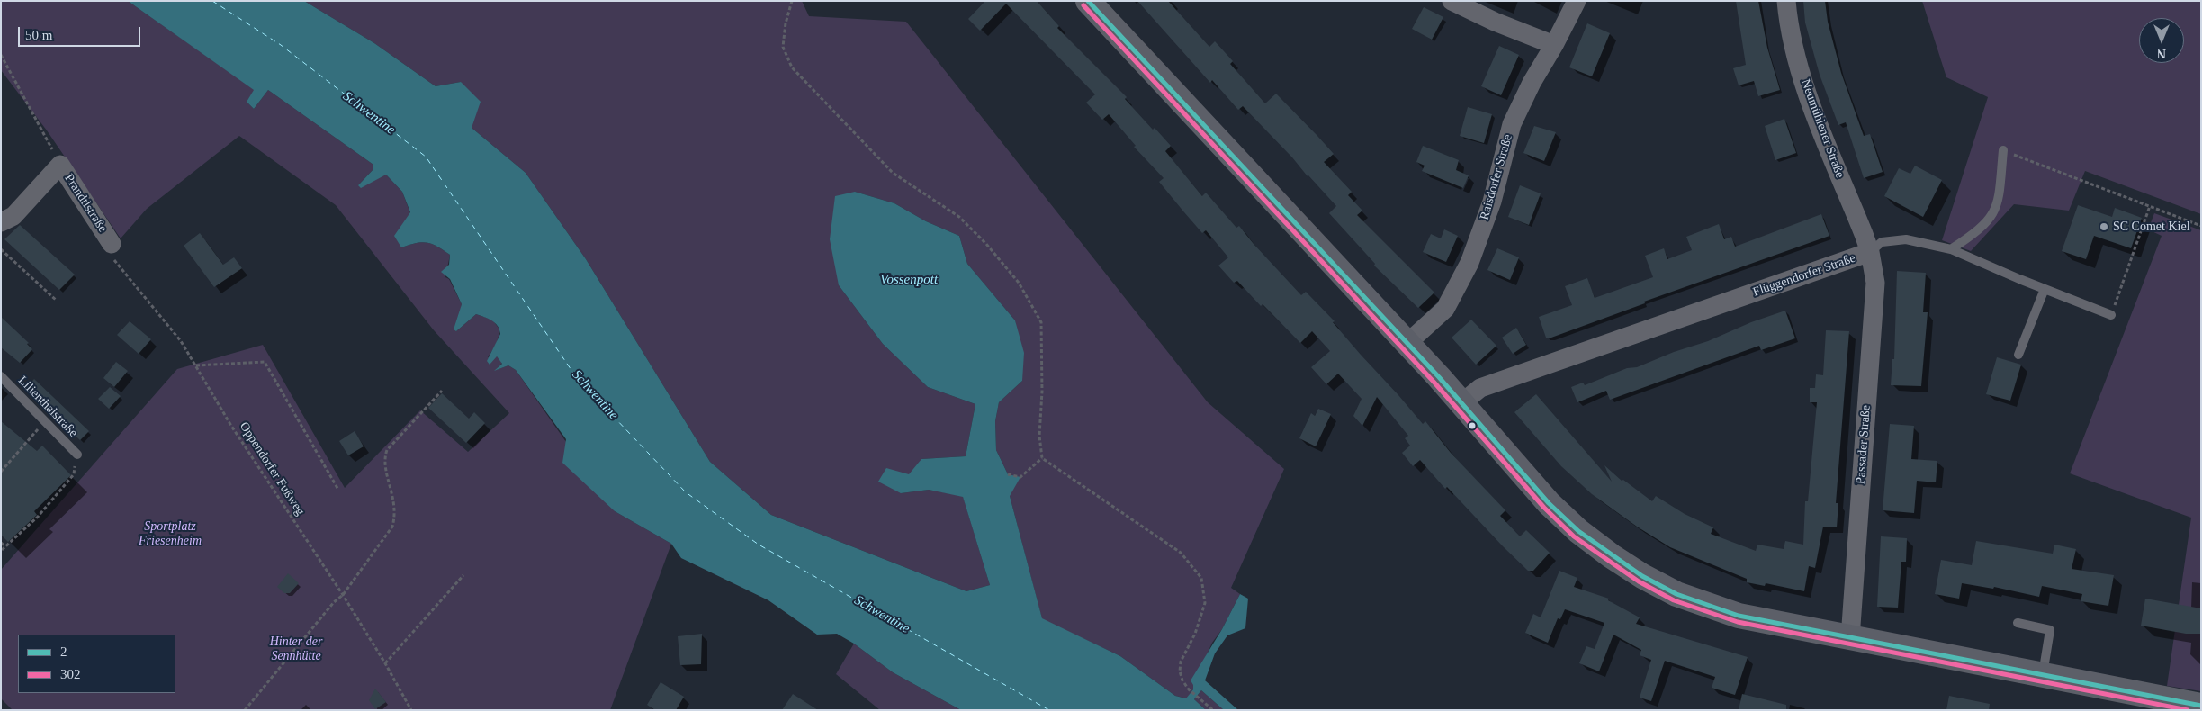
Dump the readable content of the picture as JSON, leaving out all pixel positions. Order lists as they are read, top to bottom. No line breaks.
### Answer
{"streets":{"street":["Neumühlener Straße","Raisdorfer Straße","Prandtlstraße","Flüggendorfer Straße","Passader Straße"],"lane":["Lilienthalstraße"],"path":["Oppendorfer Fußweg"]},"crossings":[["Neumühlener Straße","Flüggendorfer Straße"],["Neumühlener Straße","Passader Straße"],["Prandtlstraße","Oppendorfer Fußweg"],["Flüggendorfer Straße","Passader Straße"]],"water":["Schwentine","Vossenpott"],"parks":["Sportplatz Friesenheim","Hinter der Sennhütte"],"places":["SC Comet Kiel"],"lines":["transit line 2","transit line 302"],"legend":["2","302"],"scale_bar":"50 m","north":"bottom"}
